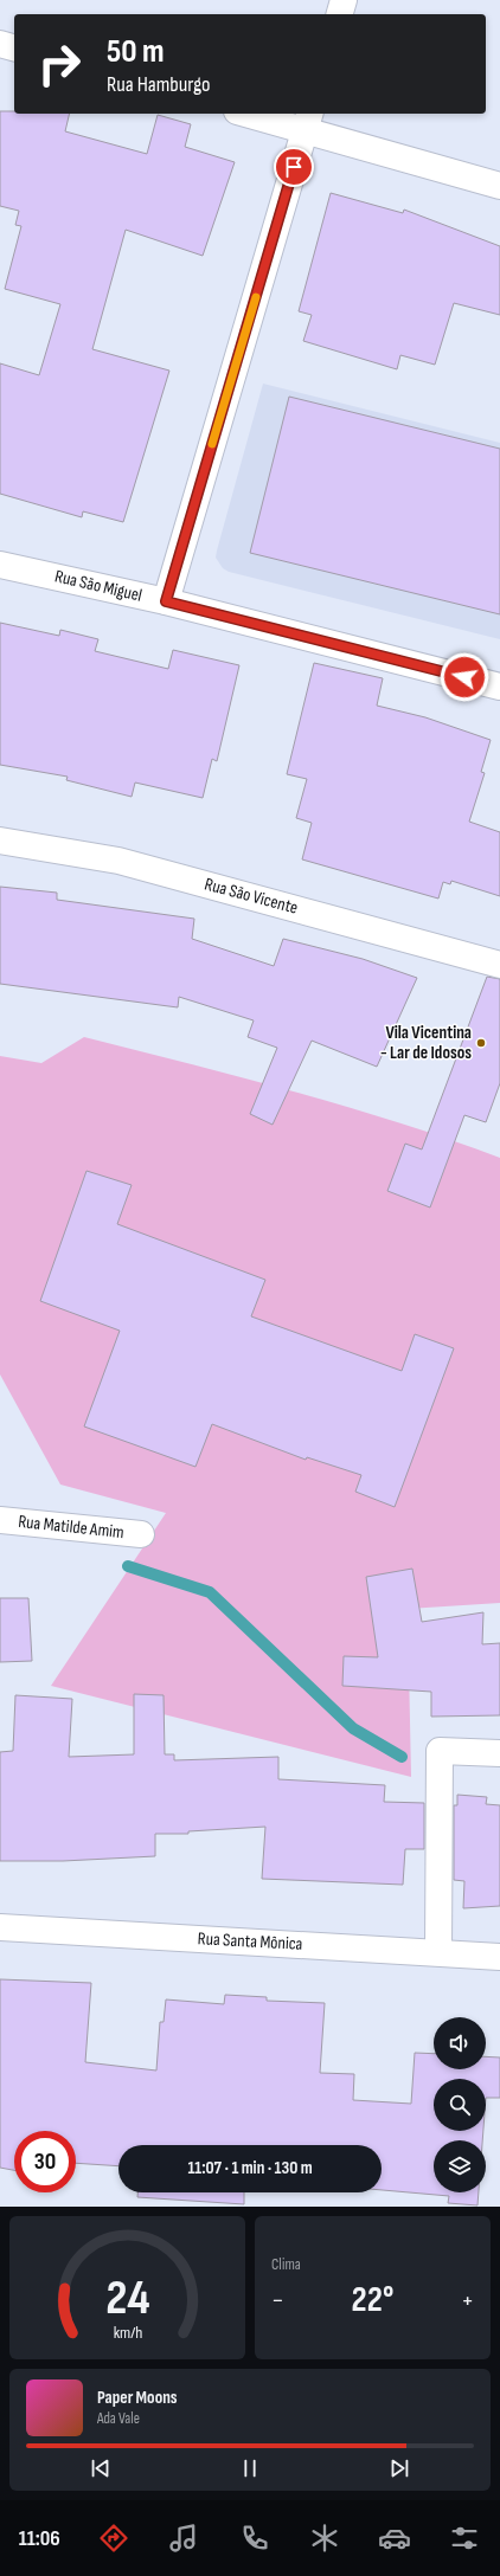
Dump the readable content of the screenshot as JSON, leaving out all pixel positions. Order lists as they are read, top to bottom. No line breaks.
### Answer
{"streets":{"street":["Rua São Miguel","Rua São Vicente","Rua Matilde Amim","Rua Santa Mônica"]},"places":["Vila Vicentina - Lar de Idosos"],"page":{"turn":["50 m","Rua Hamburgo"],"limit":"30","trip":"11:07 · 1 min · 130 m","tile":"Clima","heat":["−","22°","+"],"song":["Paper Moons","Ada Vale"],"tabs":"11:06","gauge":["24","km/h"]}}
